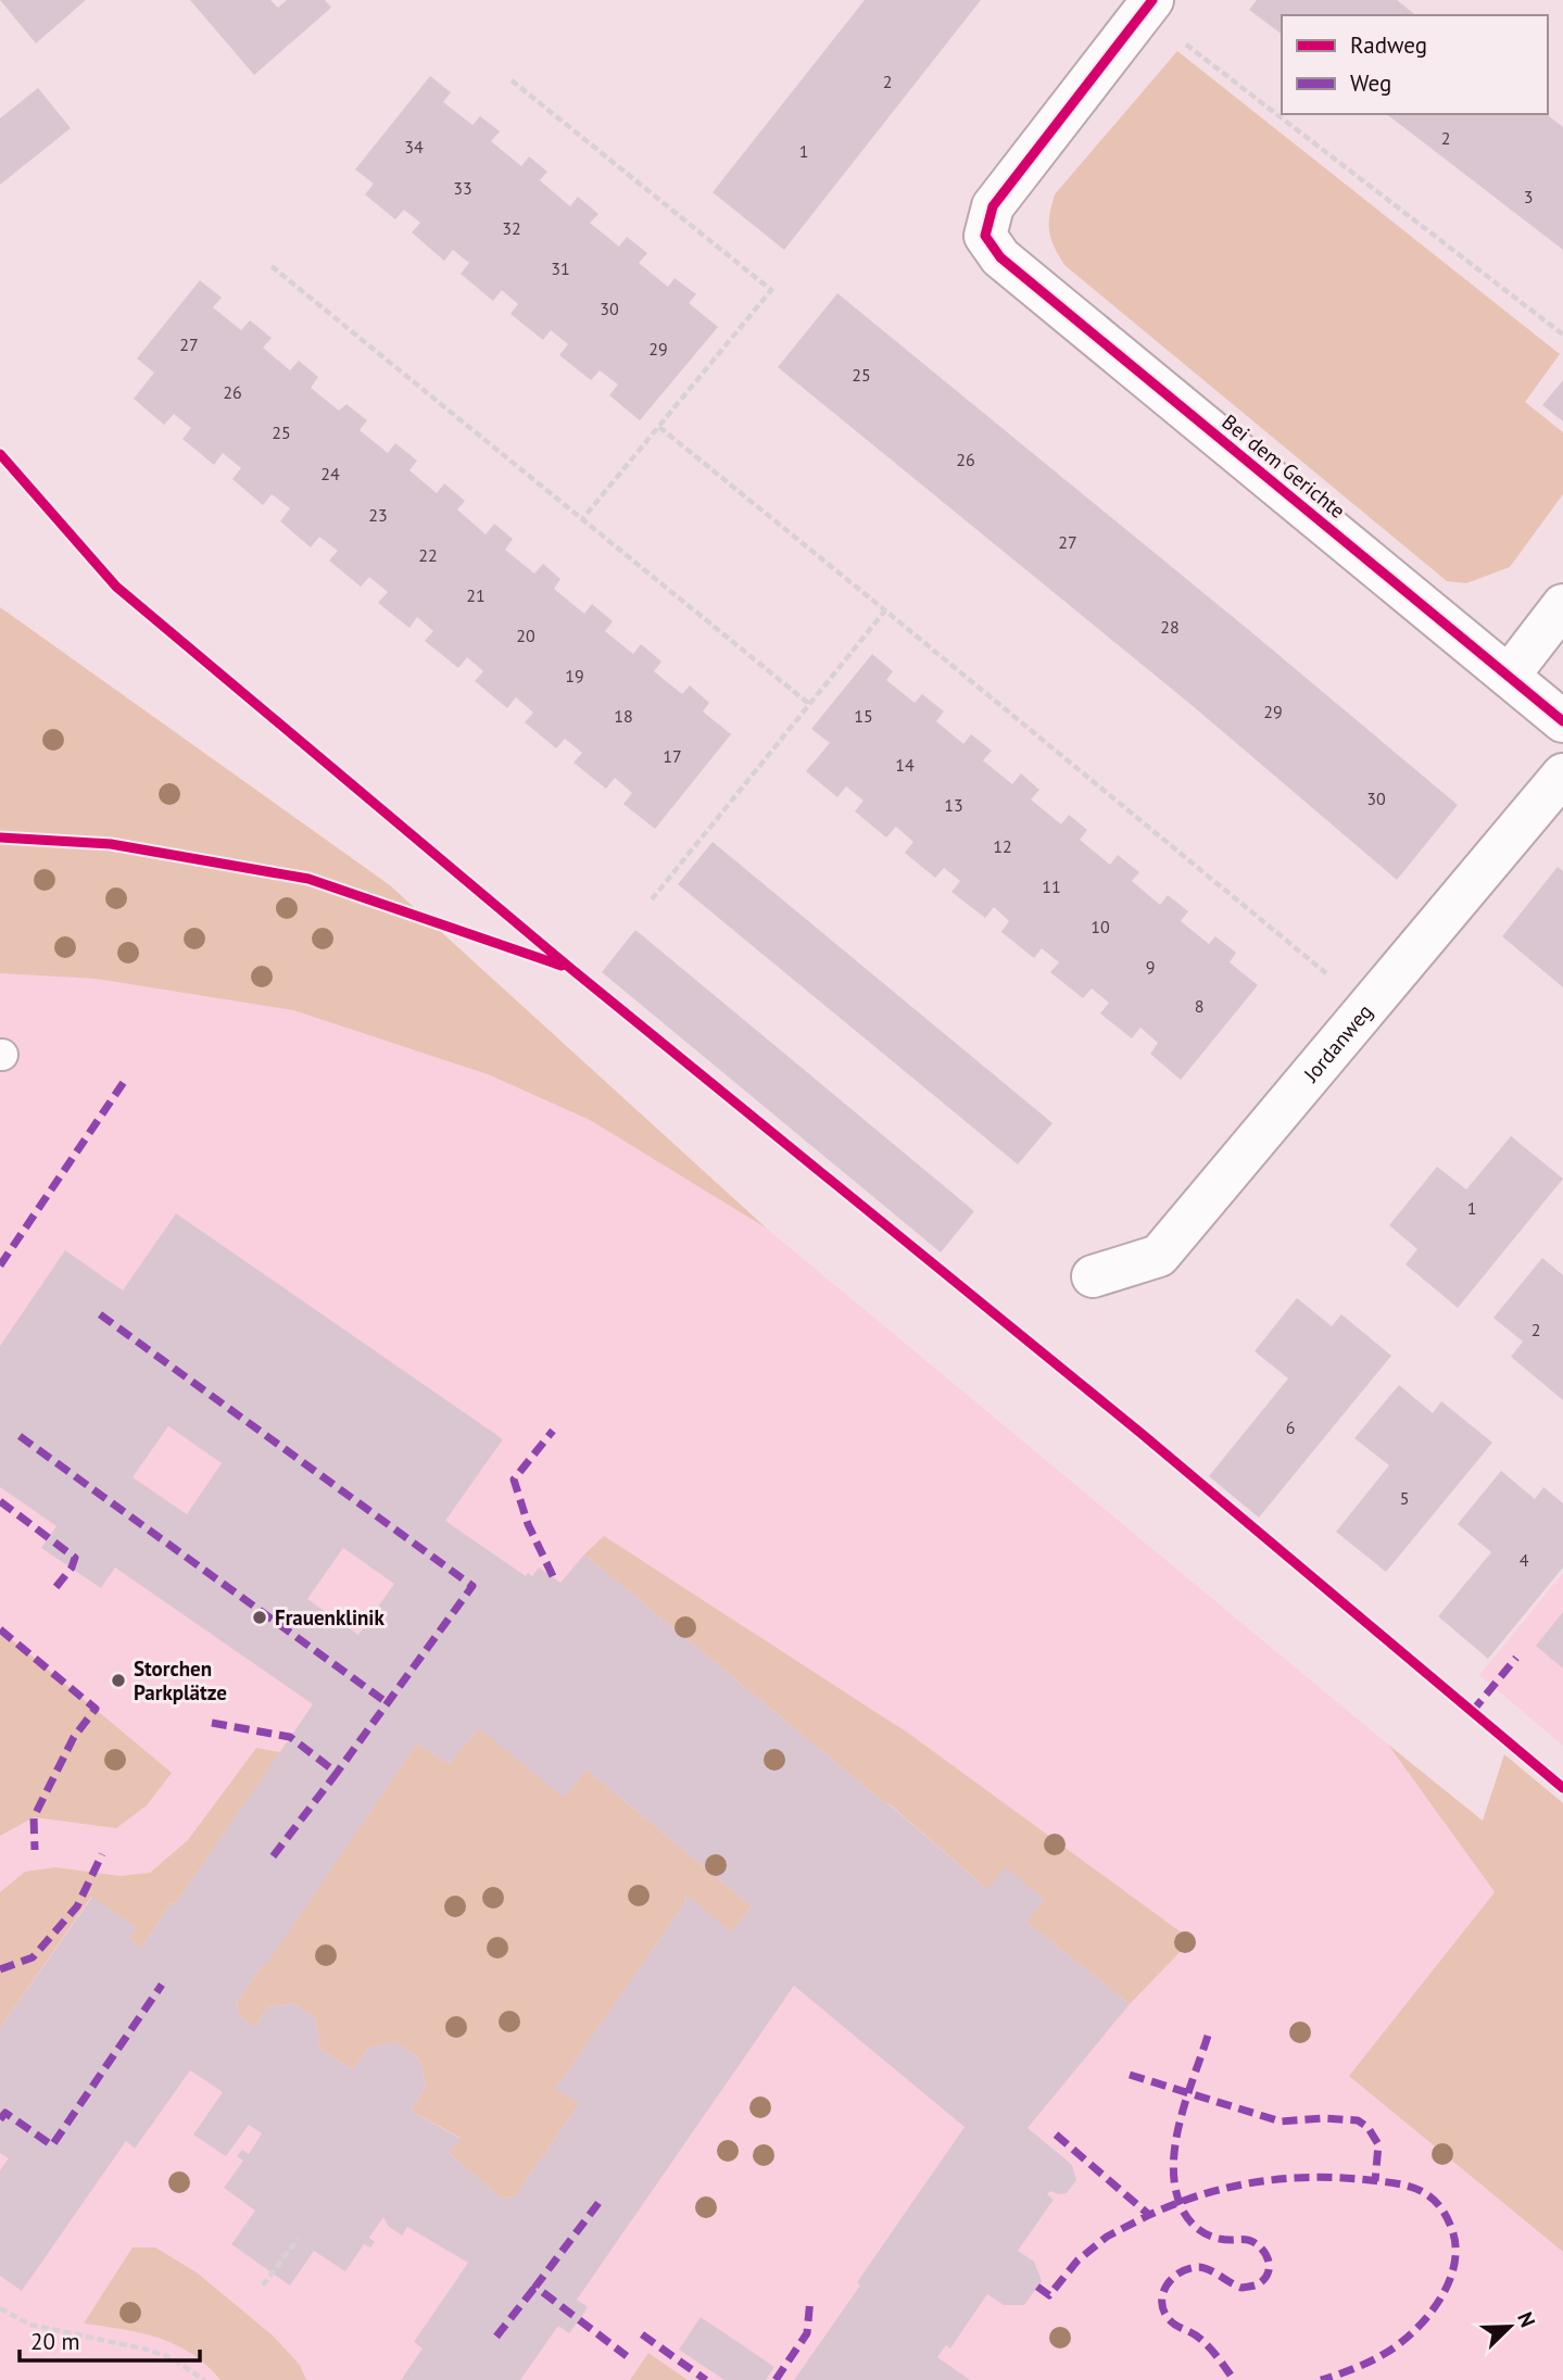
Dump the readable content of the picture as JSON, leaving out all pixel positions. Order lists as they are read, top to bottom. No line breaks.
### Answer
{"streets":{"street":["Bei dem Gerichte","Jordanweg"]},"places":["Frauenklinik","Storchen Parkplätze"],"house_numbers":["2","2","34","1","33","3","32","31","30","27","29","25","26","25","26","24","23","27","22","21","28","20","19","29","18","15","17","14","30","13","12","11","10","9","8","1","2","6","5","4"],"legend":["Radweg","Weg"],"scale_bar":"20 m","north":"top right"}
